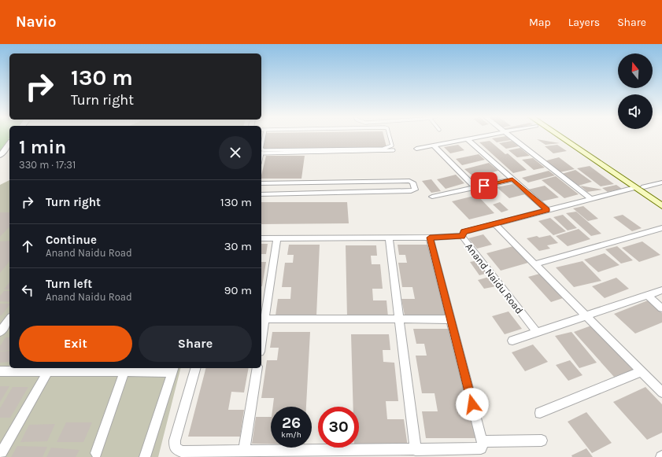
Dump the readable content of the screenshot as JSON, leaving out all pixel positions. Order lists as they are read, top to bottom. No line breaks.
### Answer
{"streets":{"street":["Anand Naidu Road"]},"north":"top","page":{"header":"Navio","nav":["Map","Layers","Share"],"turn":["130 m","Turn right"],"heading":["1 min","330 m · 17:31"],"list":[{"name":"Turn right","value":"130 m"},{"name":"Continue","note":"Anand Naidu Road","value":"30 m"},{"name":"Turn left","note":"Anand Naidu Road","value":"90 m"}],"buttons":["Exit","Share"],"speed":"26 km/h","limit":"30"}}
